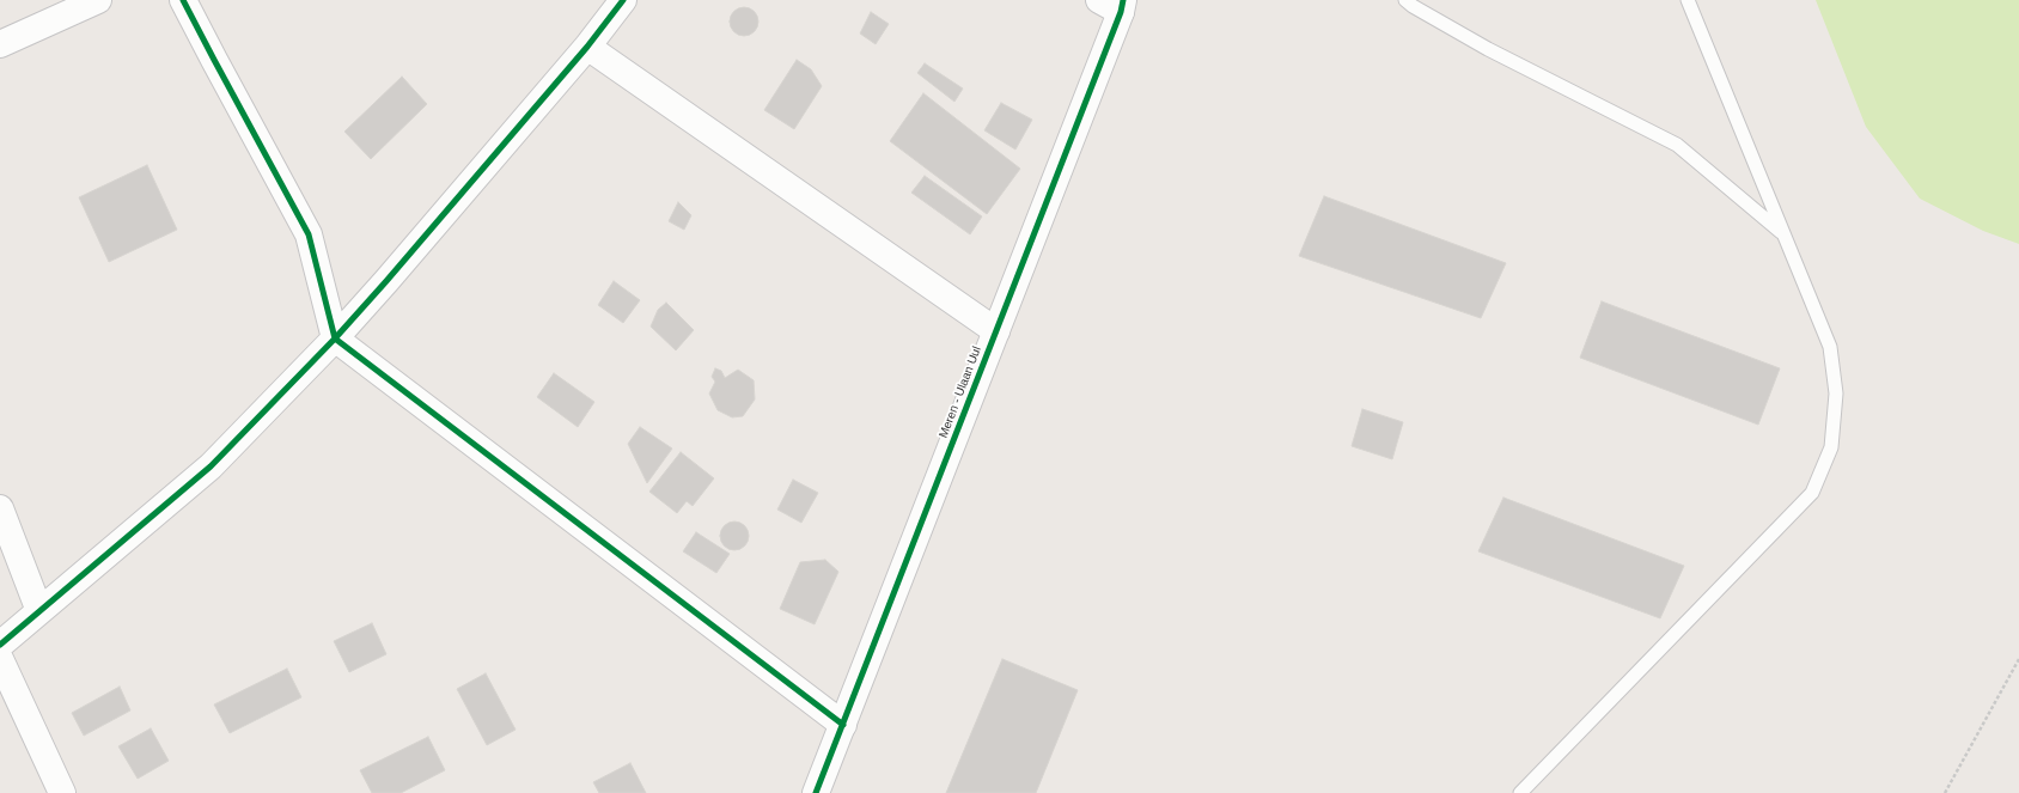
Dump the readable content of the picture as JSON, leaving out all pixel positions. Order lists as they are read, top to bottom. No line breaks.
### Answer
{"streets":{"street":["Meren - Ulaan Uul"]}}
